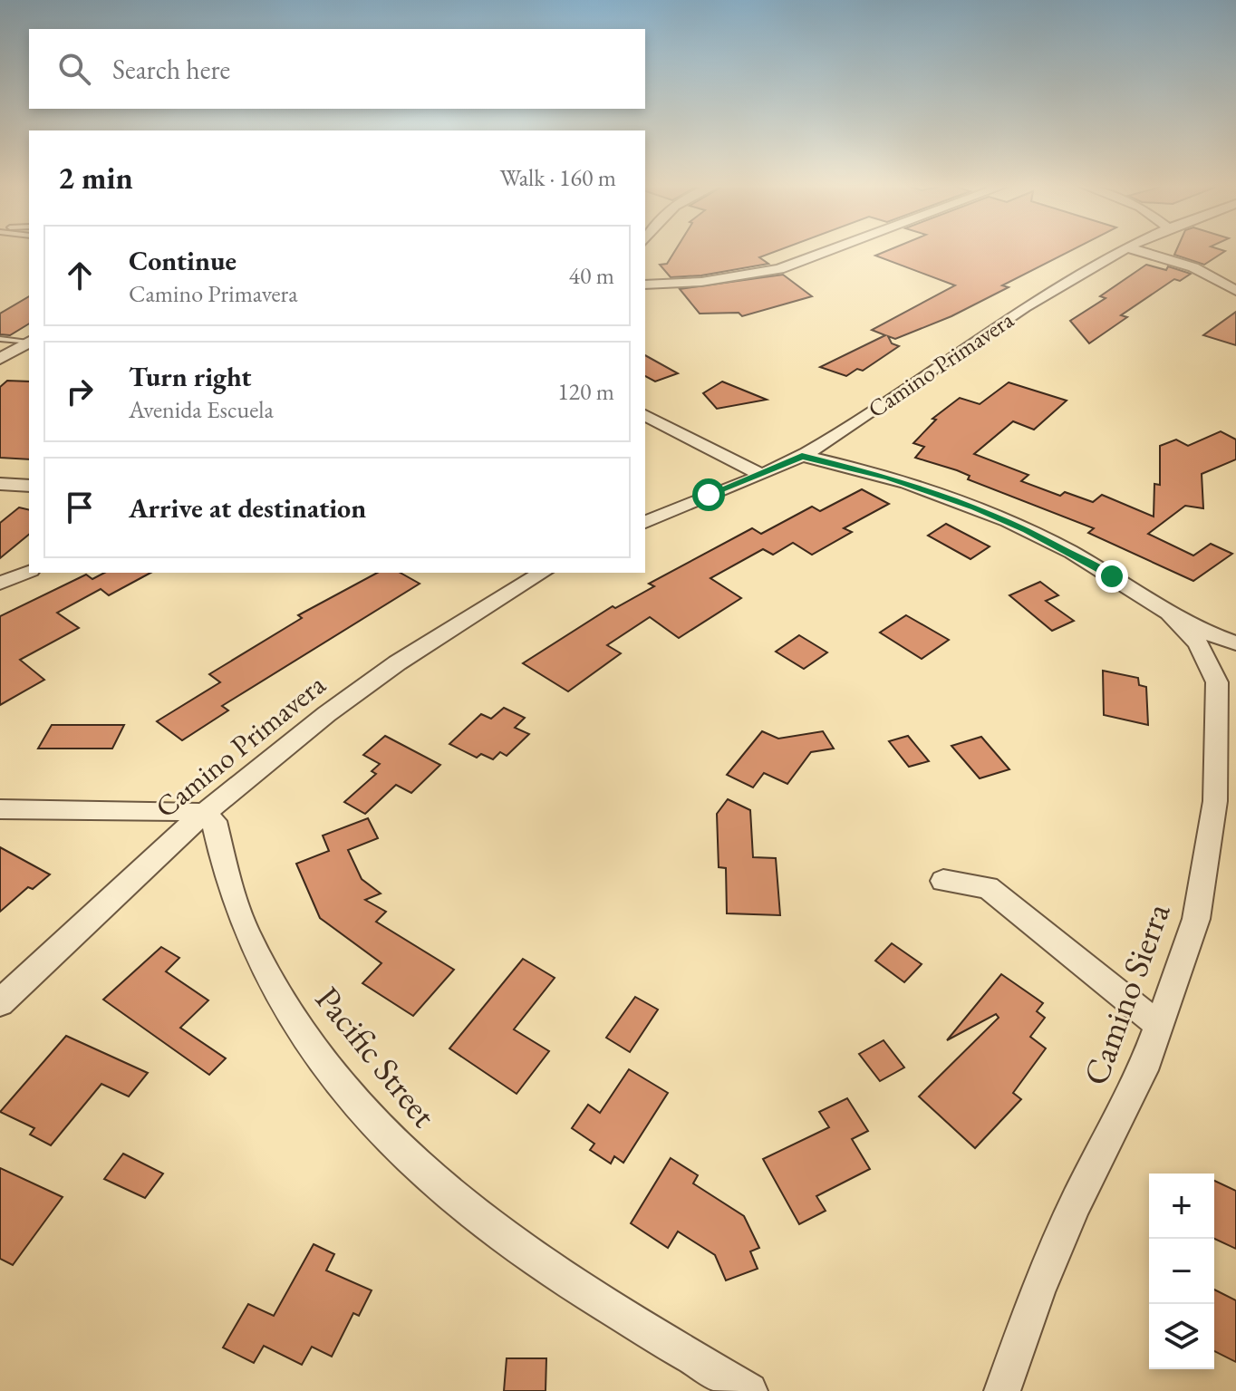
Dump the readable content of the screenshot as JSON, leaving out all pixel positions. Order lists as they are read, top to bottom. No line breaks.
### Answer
{"streets":{"street":["Camino Primavera","Camino Sierra","Pacific Street"]},"crossings":[["Camino Primavera","Pacific Street"]],"page":{"search":"Search here","heading":["2 min","Walk · 160 m"],"list":[["Continue","Camino Primavera","40 m"],["Turn right","Avenida Escuela","120 m"],"Arrive at destination"],"map_buttons":["+","−"]}}
